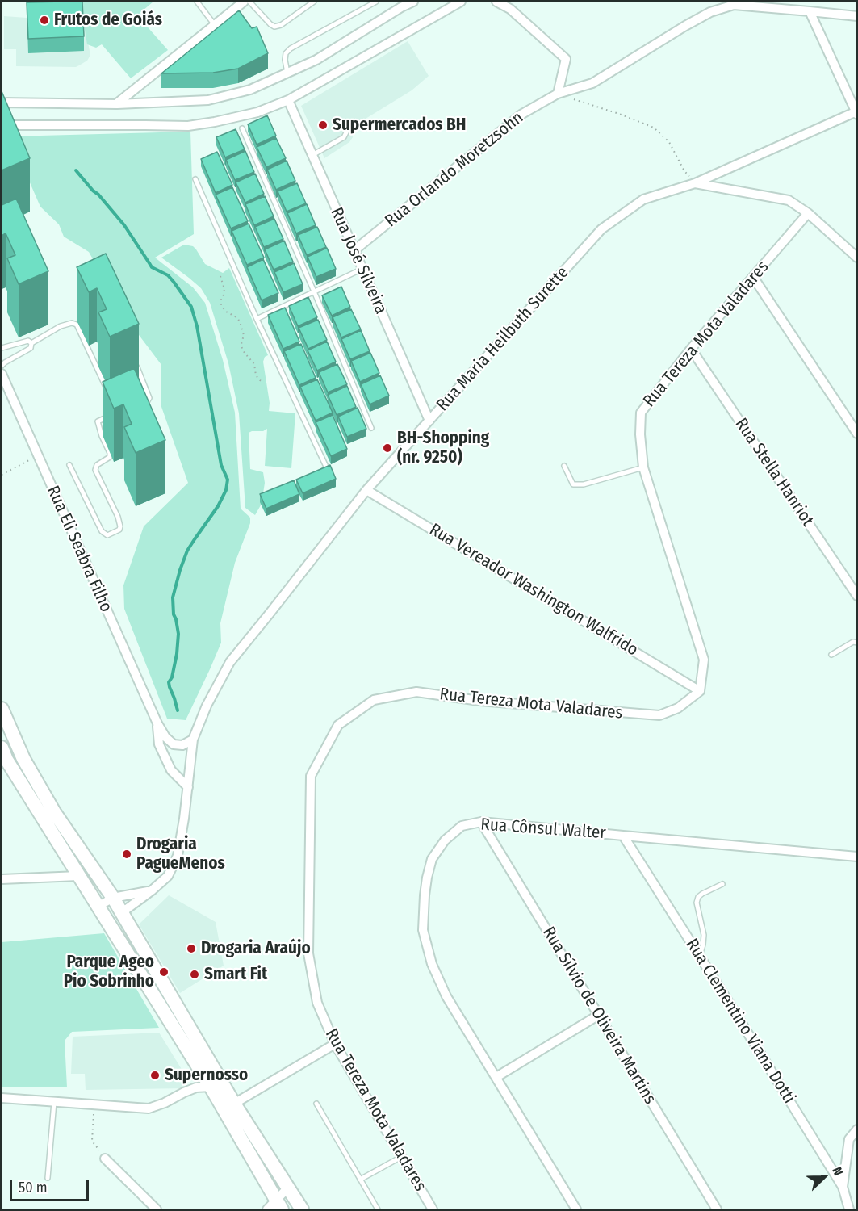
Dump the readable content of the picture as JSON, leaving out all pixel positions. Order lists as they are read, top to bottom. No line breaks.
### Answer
{"streets":{"street":["Rua Orlando Moretzsohn","Rua José Silveira","Rua Tereza Mota Valadares","Rua Maria Heilbuth Surette","Rua Stella Hanriot","Rua Eli Seabra Filho","Rua Vereador Washington Walfrido","Rua Cônsul Walter","Rua Sílvio de Oliveira Martins","Rua Clementino Viana Dotti"]},"crossings":[["Rua Orlando Moretzsohn","Rua José Silveira"],["Rua José Silveira","Rua Maria Heilbuth Surette"],["Rua Tereza Mota Valadares","Rua Maria Heilbuth Surette"],["Rua Tereza Mota Valadares","Rua Stella Hanriot"],["Rua Tereza Mota Valadares","Rua Vereador Washington Walfrido"],["Rua Maria Heilbuth Surette","Rua Eli Seabra Filho"],["Rua Maria Heilbuth Surette","Rua Vereador Washington Walfrido"],["Rua Cônsul Walter","Rua Sílvio de Oliveira Martins"],["Rua Cônsul Walter","Rua Clementino Viana Dotti"]],"places":["Frutos de Goiás","Supermercados BH","BH-Shopping (nr. 9250)","Drogaria PagueMenos","Drogaria Araújo","Parque Ageo Pio Sobrinho","Smart Fit","Supernosso"],"scale_bar":"50 m","north":"top right"}
